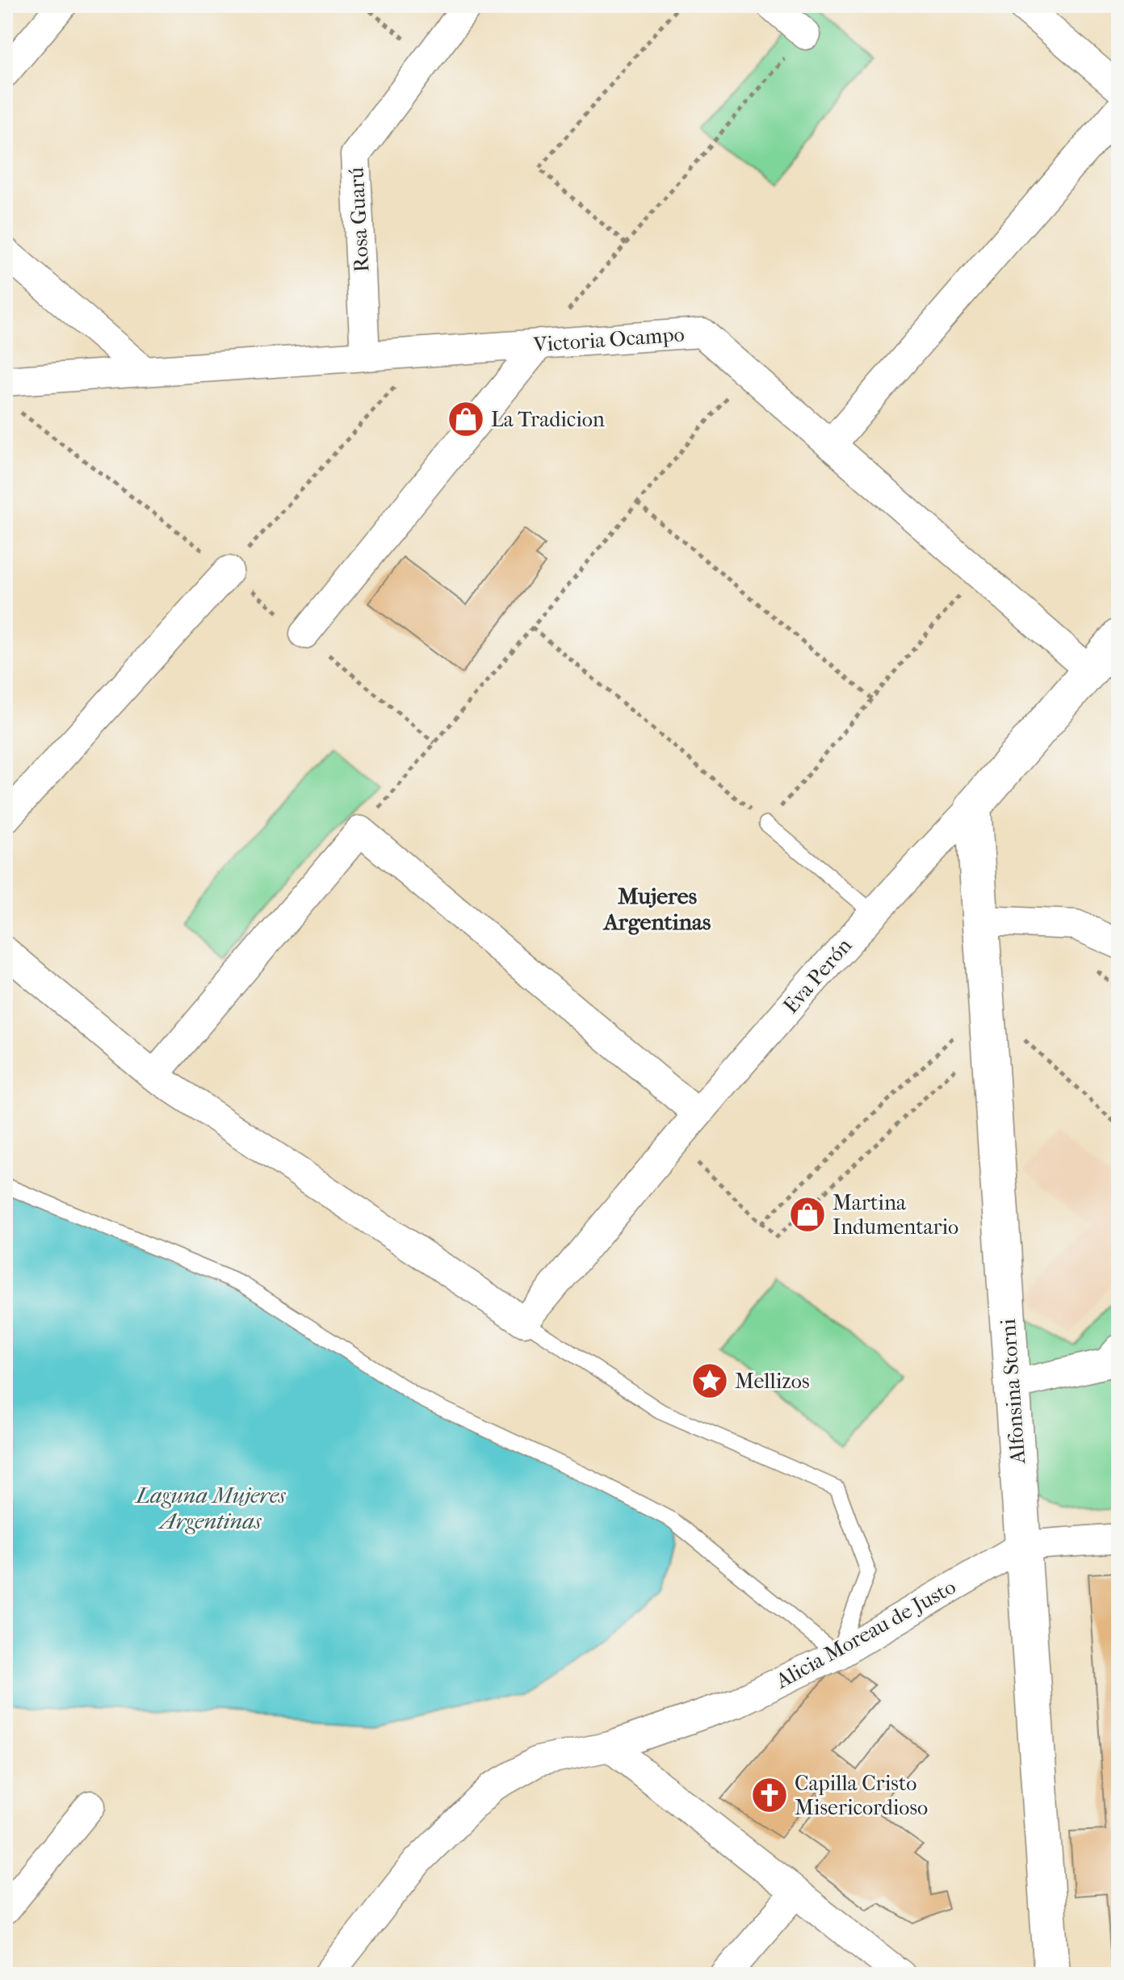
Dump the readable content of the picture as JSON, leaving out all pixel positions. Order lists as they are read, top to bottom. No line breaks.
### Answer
{"streets":{"street":["Rosa Guarú","Victoria Ocampo","Eva Perón","Alfonsina Storni","Alicia Moreau de Justo"]},"crossings":[["Rosa Guarú","Victoria Ocampo"],["Victoria Ocampo","Eva Perón"],["Eva Perón","Alfonsina Storni"],["Alfonsina Storni","Alicia Moreau de Justo"]],"districts":["Mujeres Argentinas"],"water":["Laguna Mujeres Argentinas"],"places":{"shop":["La Tradicion","Martina Indumentario"],"place":["Mellizos"],"church":["Capilla Cristo Misericordioso"]}}
